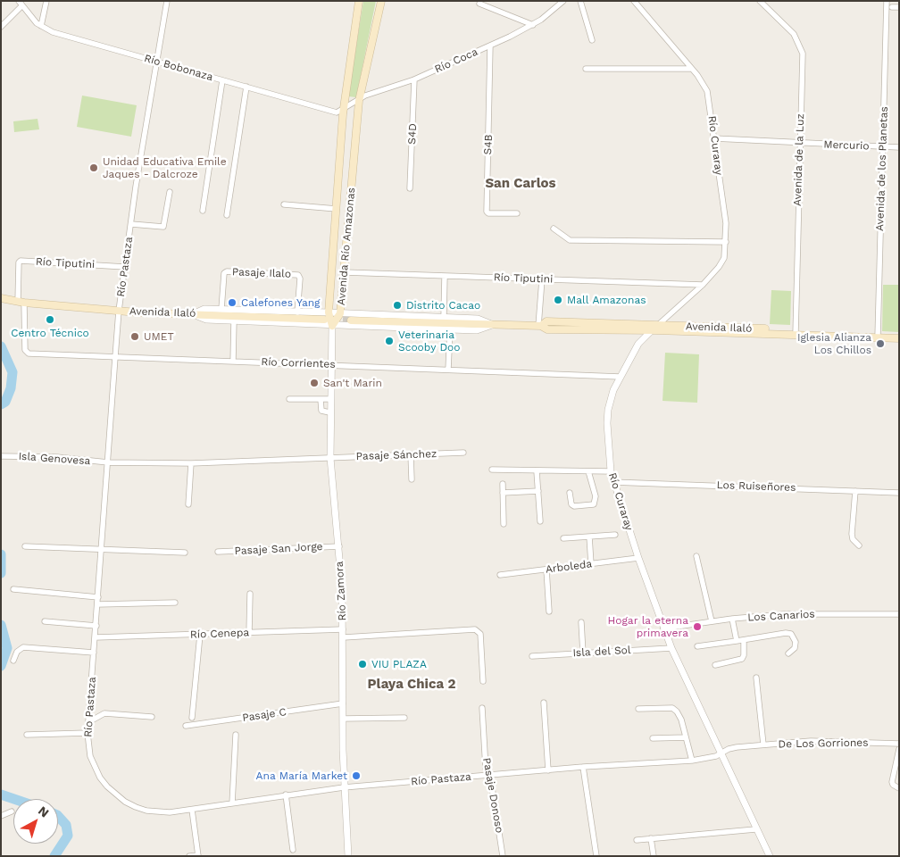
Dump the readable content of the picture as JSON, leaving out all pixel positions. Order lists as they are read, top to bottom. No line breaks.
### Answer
{"streets":{"main road":["Avenida Río Amazonas","Avenida Ilaló"],"street":["Río Coca","Río Bobonaza","S4D","S4B","Río Curaray","Mercurio","Avenida de la Luz","Avenida de los Planetas","Río Tiputini","Río Pastaza","Pasaje Ilalo","Río Corrientes","Pasaje Sánchez","Isla Genovesa","Los Ruiseñores","Pasaje San Jorge","Arboleda","Río Zamora","Los Canarios","Río Cenepa","Isla del Sol","Pasaje C","De Los Gorriones","Pasaje Donoso"]},"crossings":[["Río Coca","Río Bobonaza"],["Río Coca","S4D"],["Río Coca","S4B"],["Río Coca","Avenida Río Amazonas"],["Río Bobonaza","Avenida Río Amazonas"],["Río Bobonaza","Río Pastaza"],["Río Curaray","Mercurio"],["Río Curaray","Río Tiputini"],["Río Curaray","Río Pastaza"],["Río Curaray","Avenida Ilaló"],["Río Curaray","Río Corrientes"],["Río Curaray","Los Ruiseñores"],["Río Curaray","Arboleda"],["Río Curaray","Los Canarios"],["Río Curaray","Isla del Sol"],["Río Curaray","De Los Gorriones"],["Mercurio","Avenida de la Luz"],["Mercurio","Avenida de los Planetas"],["Avenida de la Luz","Avenida Ilaló"],["Avenida de los Planetas","Avenida Ilaló"],["Avenida Río Amazonas","Río Tiputini"],["Avenida Río Amazonas","Río Zamora"],["Río Tiputini","Río Pastaza"],["Río Tiputini","Avenida Ilaló"],["Río Tiputini","Río Corrientes"],["Río Pastaza","Avenida Ilaló"],["Río Pastaza","Río Corrientes"],["Río Pastaza","Isla Genovesa"],["Río Pastaza","Río Zamora"],["Río Pastaza","Río Cenepa"],["Río Pastaza","De Los Gorriones"],["Río Pastaza","Pasaje Donoso"],["Avenida Ilaló","Río Corrientes"],["Río Corrientes","Río Zamora"],["Pasaje Sánchez","Isla Genovesa"],["Pasaje Sánchez","Río Zamora"],["Pasaje San Jorge","Río Zamora"],["Río Zamora","Río Cenepa"],["Río Zamora","Pasaje C"]],"districts":["San Carlos","Playa Chica 2"],"places":["Unidad Educativa Emile Jaques - Dalcroze","Mall Amazonas","Calefones Yang","Distrito Cacao","Centro Técnico","UMET","Veterinaria Scooby Doo","Iglesia Alianza Los Chillos","San't Marin","Hogar la eterna primavera","VIU PLAZA","Ana María Market"],"north":"top right"}
